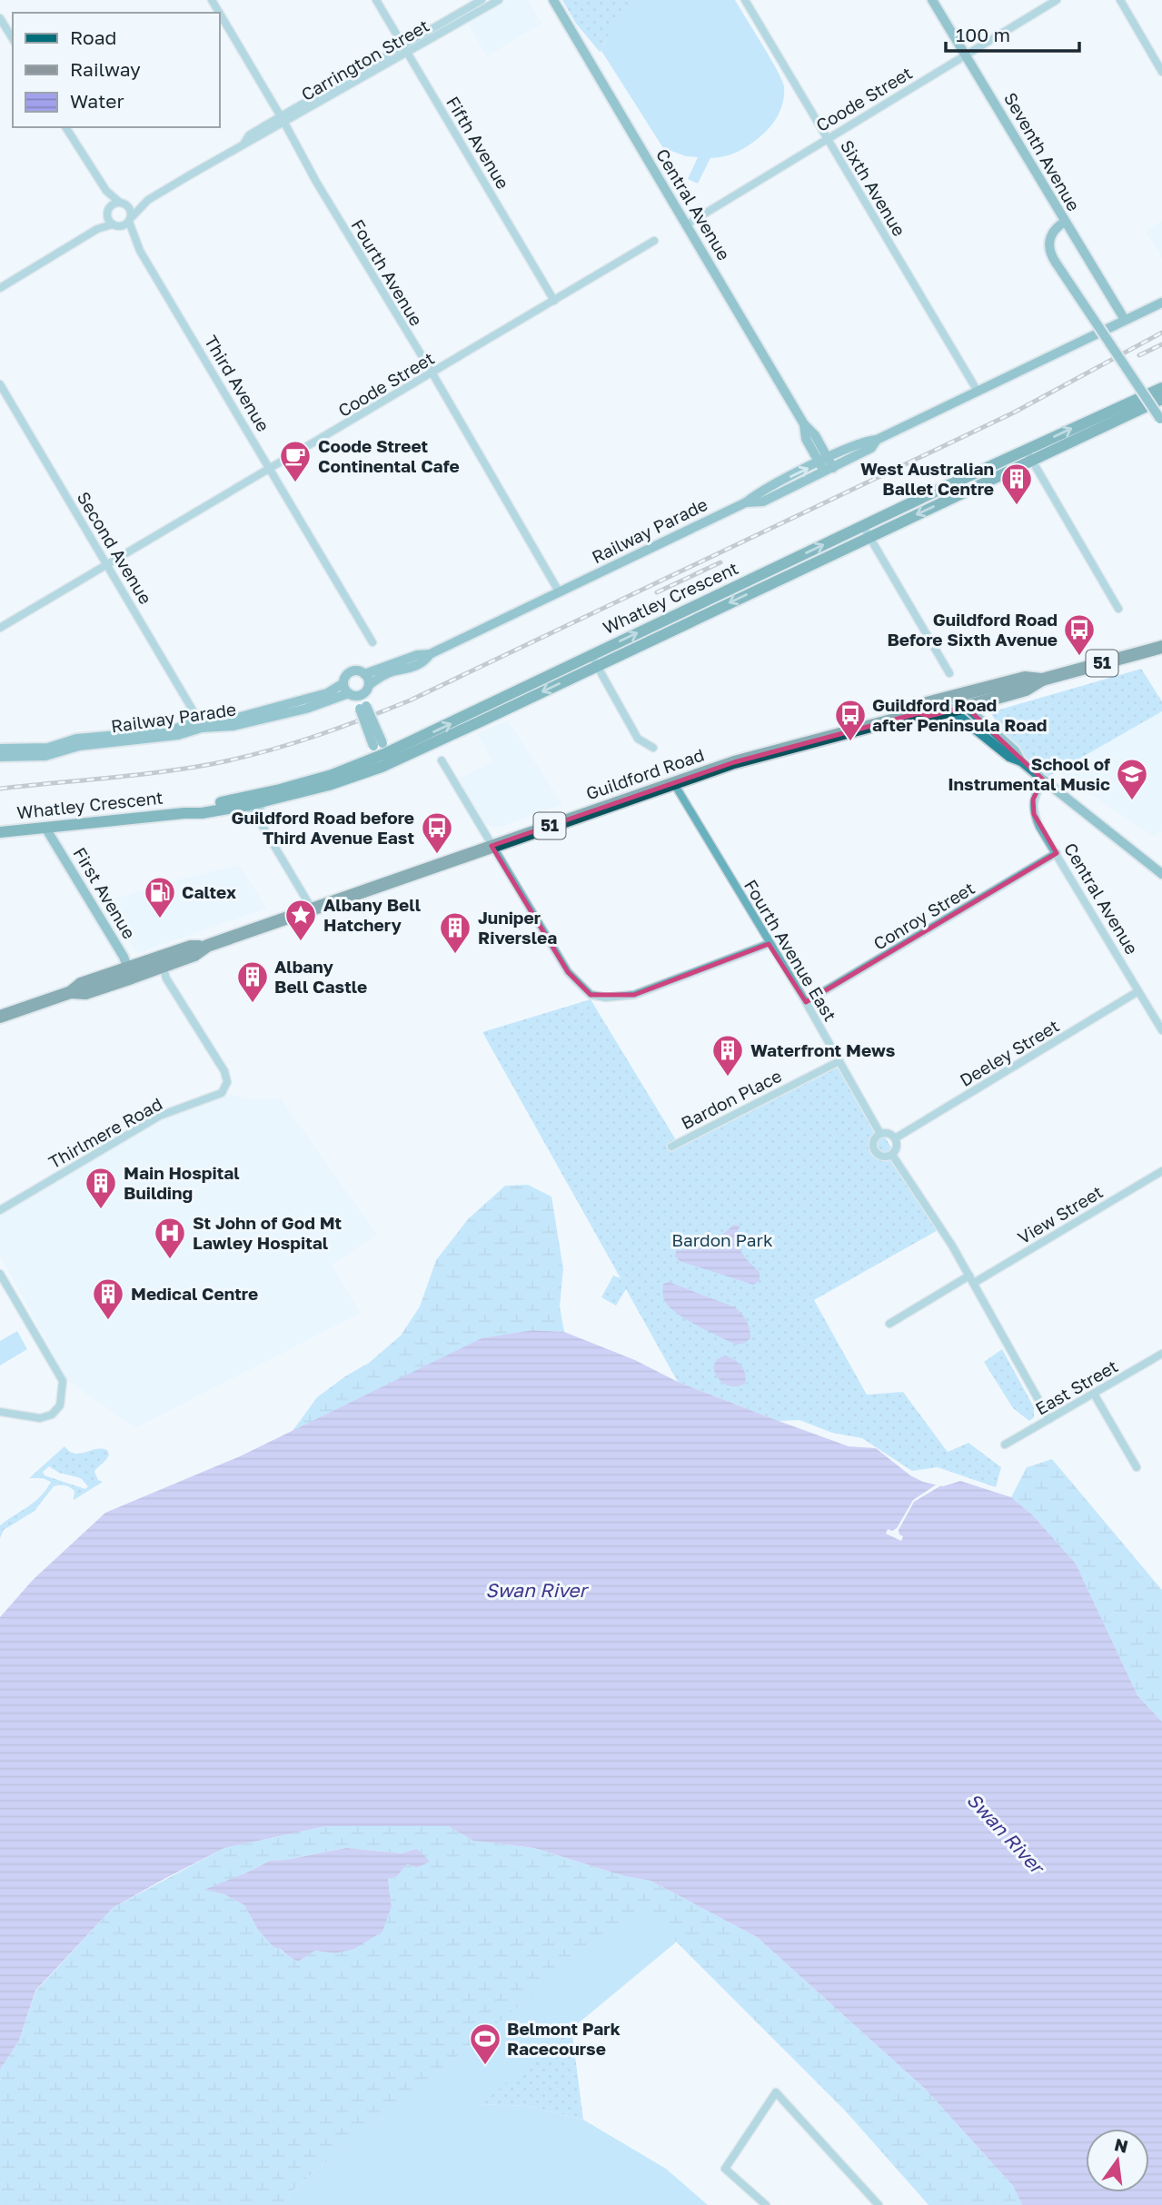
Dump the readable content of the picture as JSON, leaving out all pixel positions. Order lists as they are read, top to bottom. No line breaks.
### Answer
{"streets":{"highway":["51","Guildford Road"],"main road":["Seventh Avenue","Central Avenue","Railway Parade","Whatley Crescent","First Avenue"],"street":["Carrington Street","Coode Street","Fifth Avenue","Sixth Avenue","Fourth Avenue","Third Avenue","Second Avenue","Conroy Street","Fourth Avenue East","Deeley Street","Bardon Place","Thirlmere Road","View Street","East Street"]},"crossings":[["Carrington Street","Fifth Avenue"],["Carrington Street","Fourth Avenue"],["Carrington Street","Third Avenue"],["Coode Street","Fifth Avenue"],["Coode Street","Seventh Avenue"],["Coode Street","Sixth Avenue"],["Coode Street","Central Avenue"],["Coode Street","Fourth Avenue"],["Coode Street","Third Avenue"],["Coode Street","Second Avenue"],["Seventh Avenue","Railway Parade"],["Sixth Avenue","Railway Parade"],["Central Avenue","Railway Parade"],["Central Avenue","Conroy Street"],["Central Avenue","Deeley Street"],["Fourth Avenue","Railway Parade"],["Railway Parade","Second Avenue"],["Whatley Crescent","First Avenue"],["Guildford Road","First Avenue"],["Guildford Road","Fourth Avenue East"],["Guildford Road","Thirlmere Road"],["Conroy Street","Fourth Avenue East"],["Fourth Avenue East","Deeley Street"],["Fourth Avenue East","Bardon Place"]],"water":["Swan River"],"parks":["Bardon Park"],"places":{"cafe":["Coode Street Continental Cafe"],"building":["West Australian Ballet Centre","Juniper Riverslea","Albany Bell Castle","Waterfront Mews","Main Hospital Building","Medical Centre"],"bus stop":["Guildford Road Before Sixth Avenue","Guildford Road after Peninsula Road","Guildford Road before Third Avenue East"],"school or university":["School of Instrumental Music"],"fuel station":["Caltex"],"place":["Albany Bell Hatchery"],"hospital":["St John of God Mt Lawley Hospital"],"sports":["Belmont Park Racecourse"]},"legend":["Road","Railway","Water"],"scale_bar":"100 m","north":"top"}
